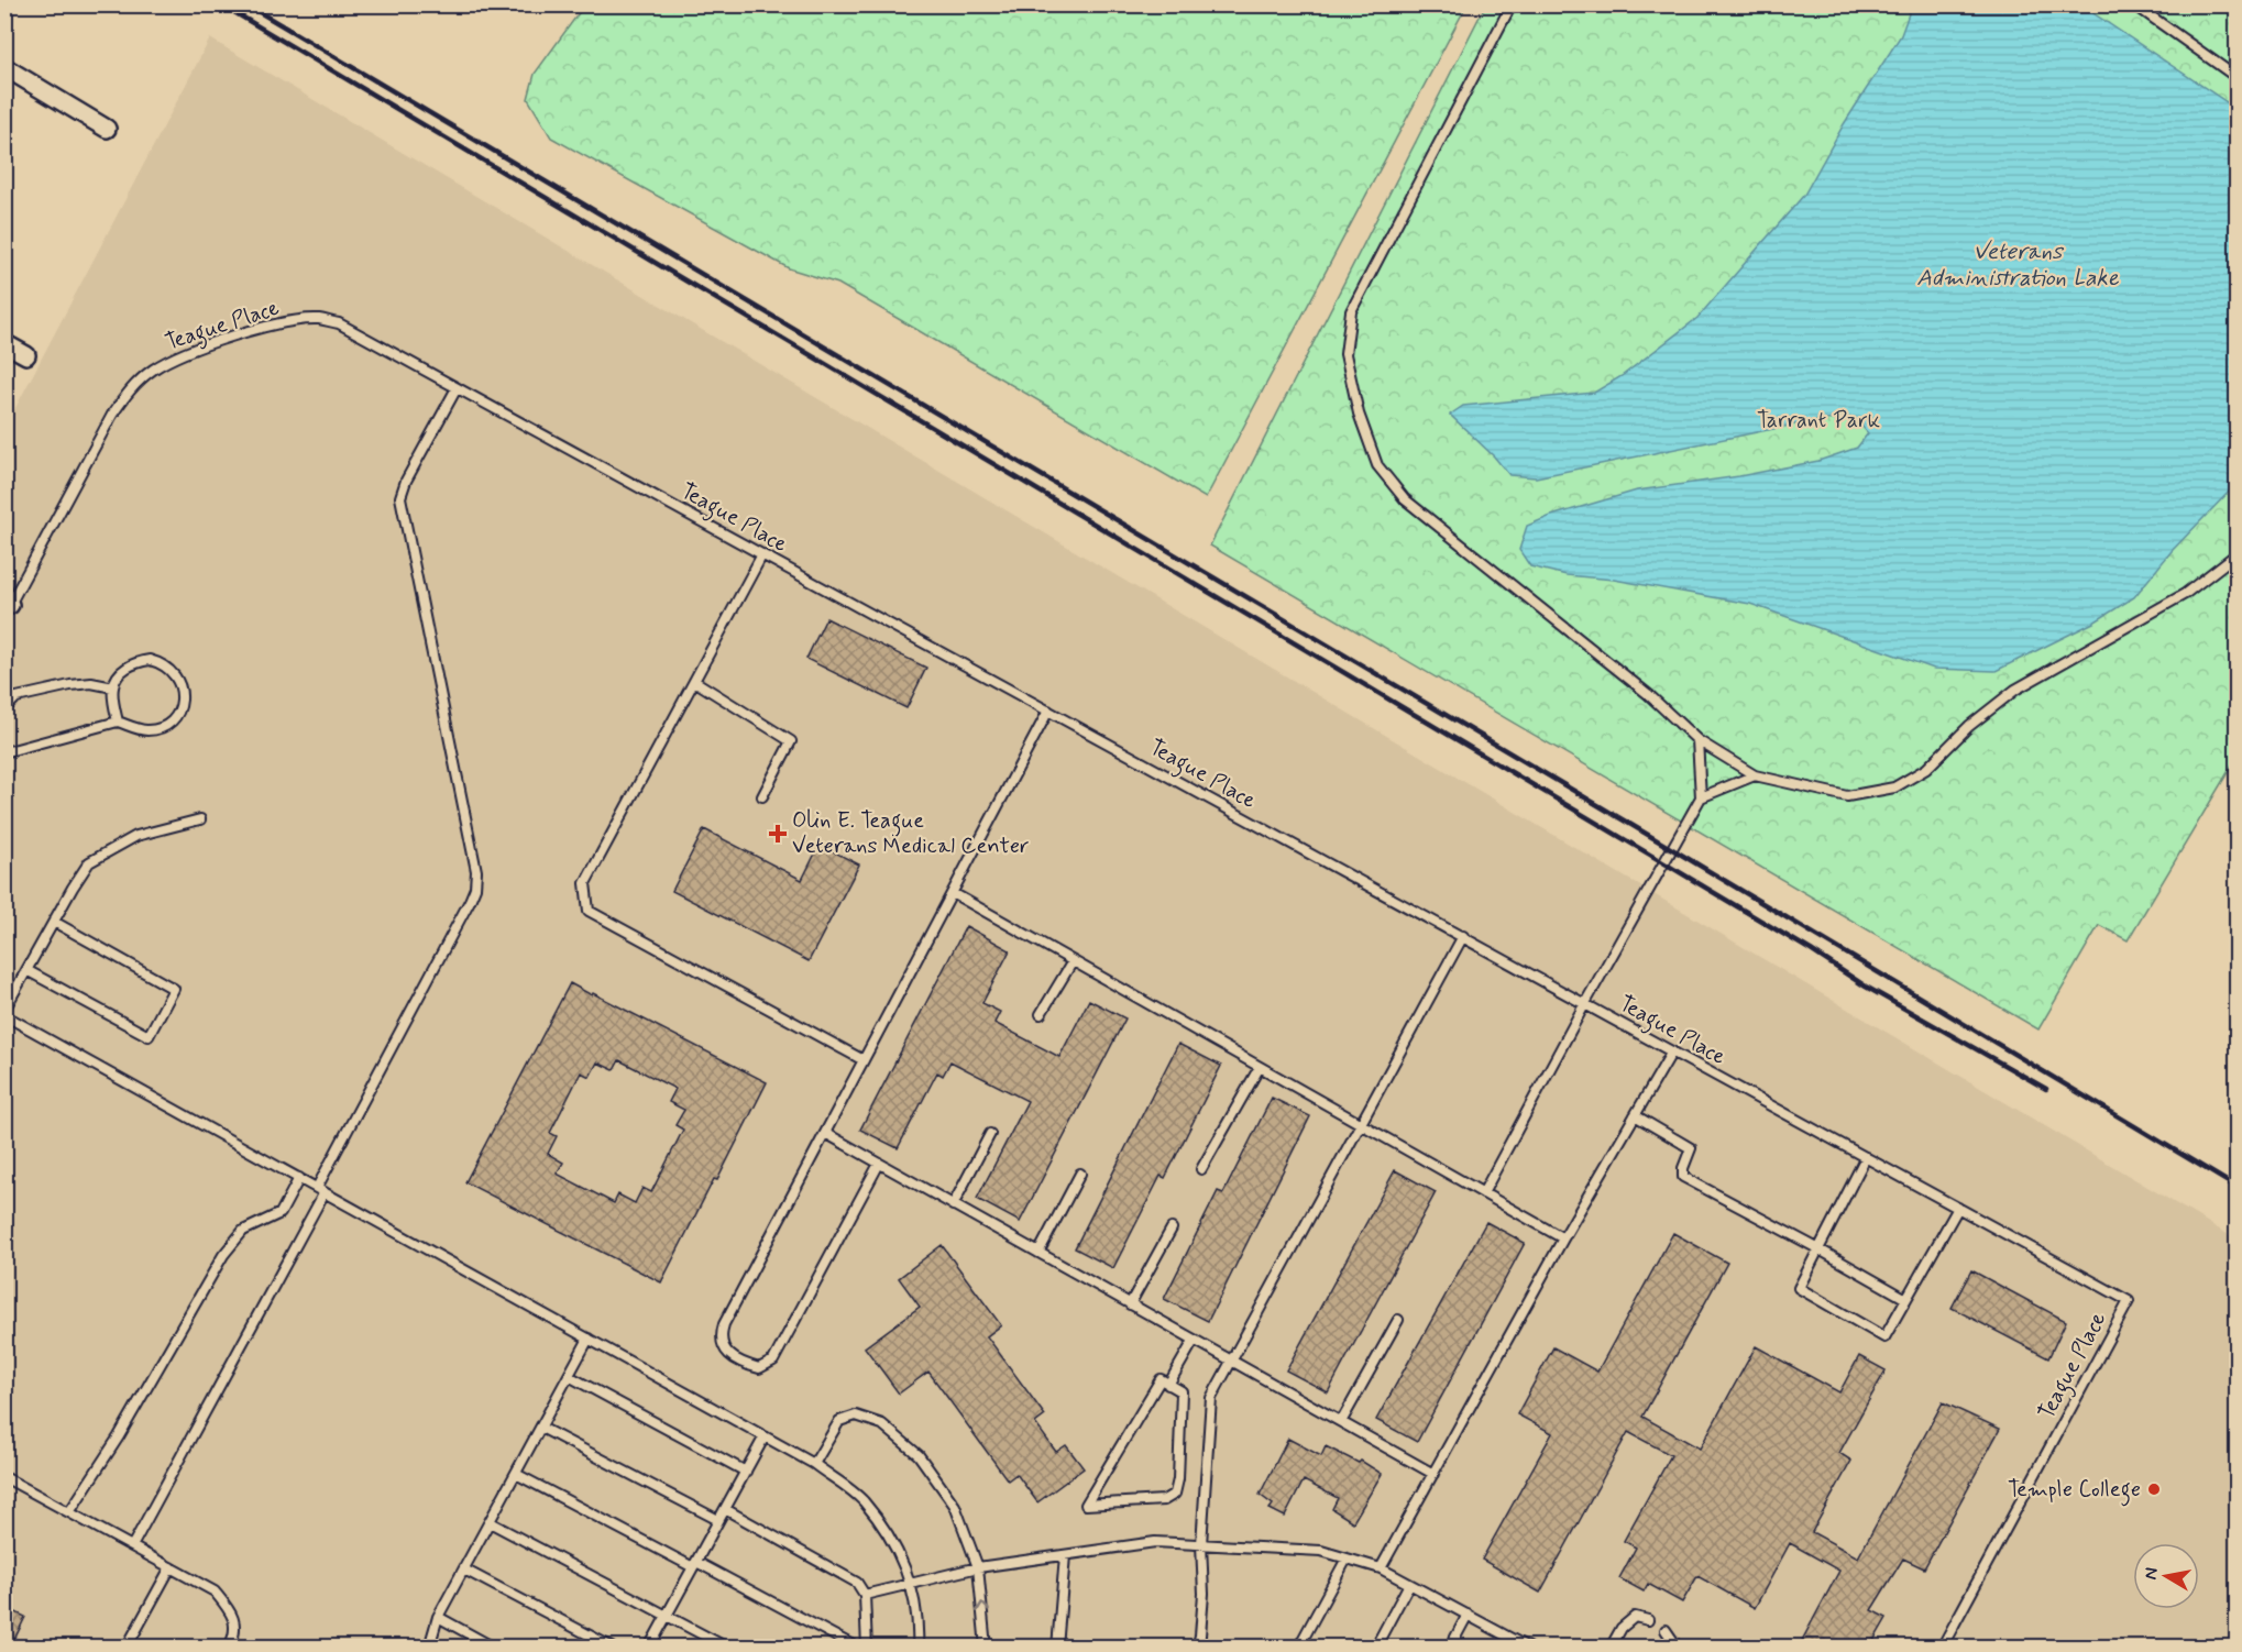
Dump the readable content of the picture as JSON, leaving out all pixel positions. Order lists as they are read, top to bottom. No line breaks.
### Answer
{"streets":{"lane":["Teague Place"]},"water":["Veterans Administration Lake"],"parks":["Tarrant Park"],"places":{"health":["Olin E. Teague Veterans Medical Center"],"other":["Temple College"]},"north":"left"}
